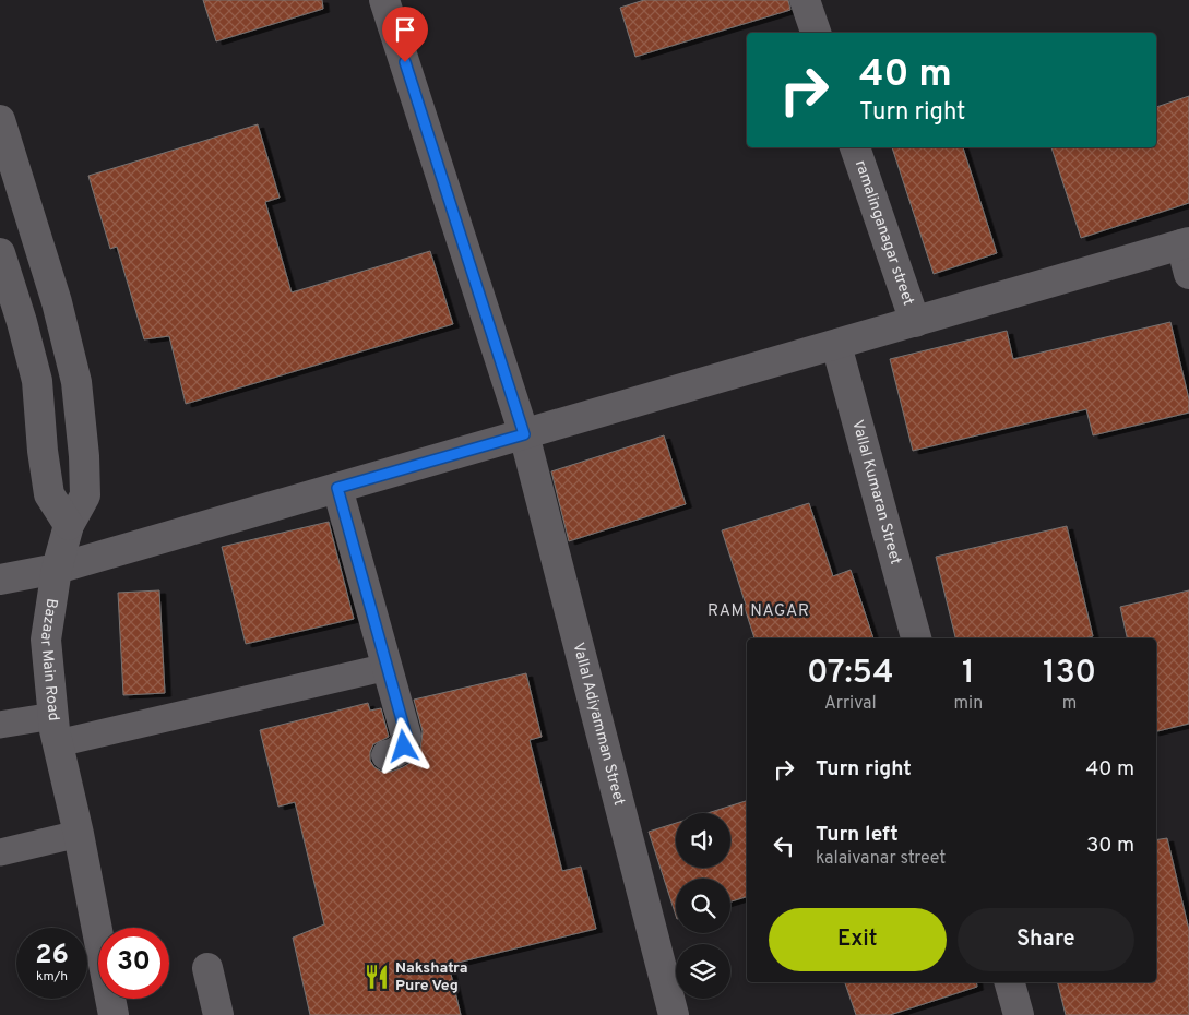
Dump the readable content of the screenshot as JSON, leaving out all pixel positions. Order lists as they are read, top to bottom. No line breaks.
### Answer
{"streets":{"street":["ramalinganagar street","Vallal Kumaran Street","Bazaar Main Road","Vallal Adiyamman Street"]},"districts":["RAM NAGAR"],"places":{"restaurant":["Nakshatra Pure Veg"]},"page":{"turn":["40 m","Turn right"],"eta":["07:54","Arrival","1","min","130","m"],"list":[{"name":"Turn right","value":"40 m"},{"name":"Turn left","note":"kalaivanar street","value":"30 m"}],"buttons":["Exit","Share"],"speed":"26 km/h","limit":"30"}}
